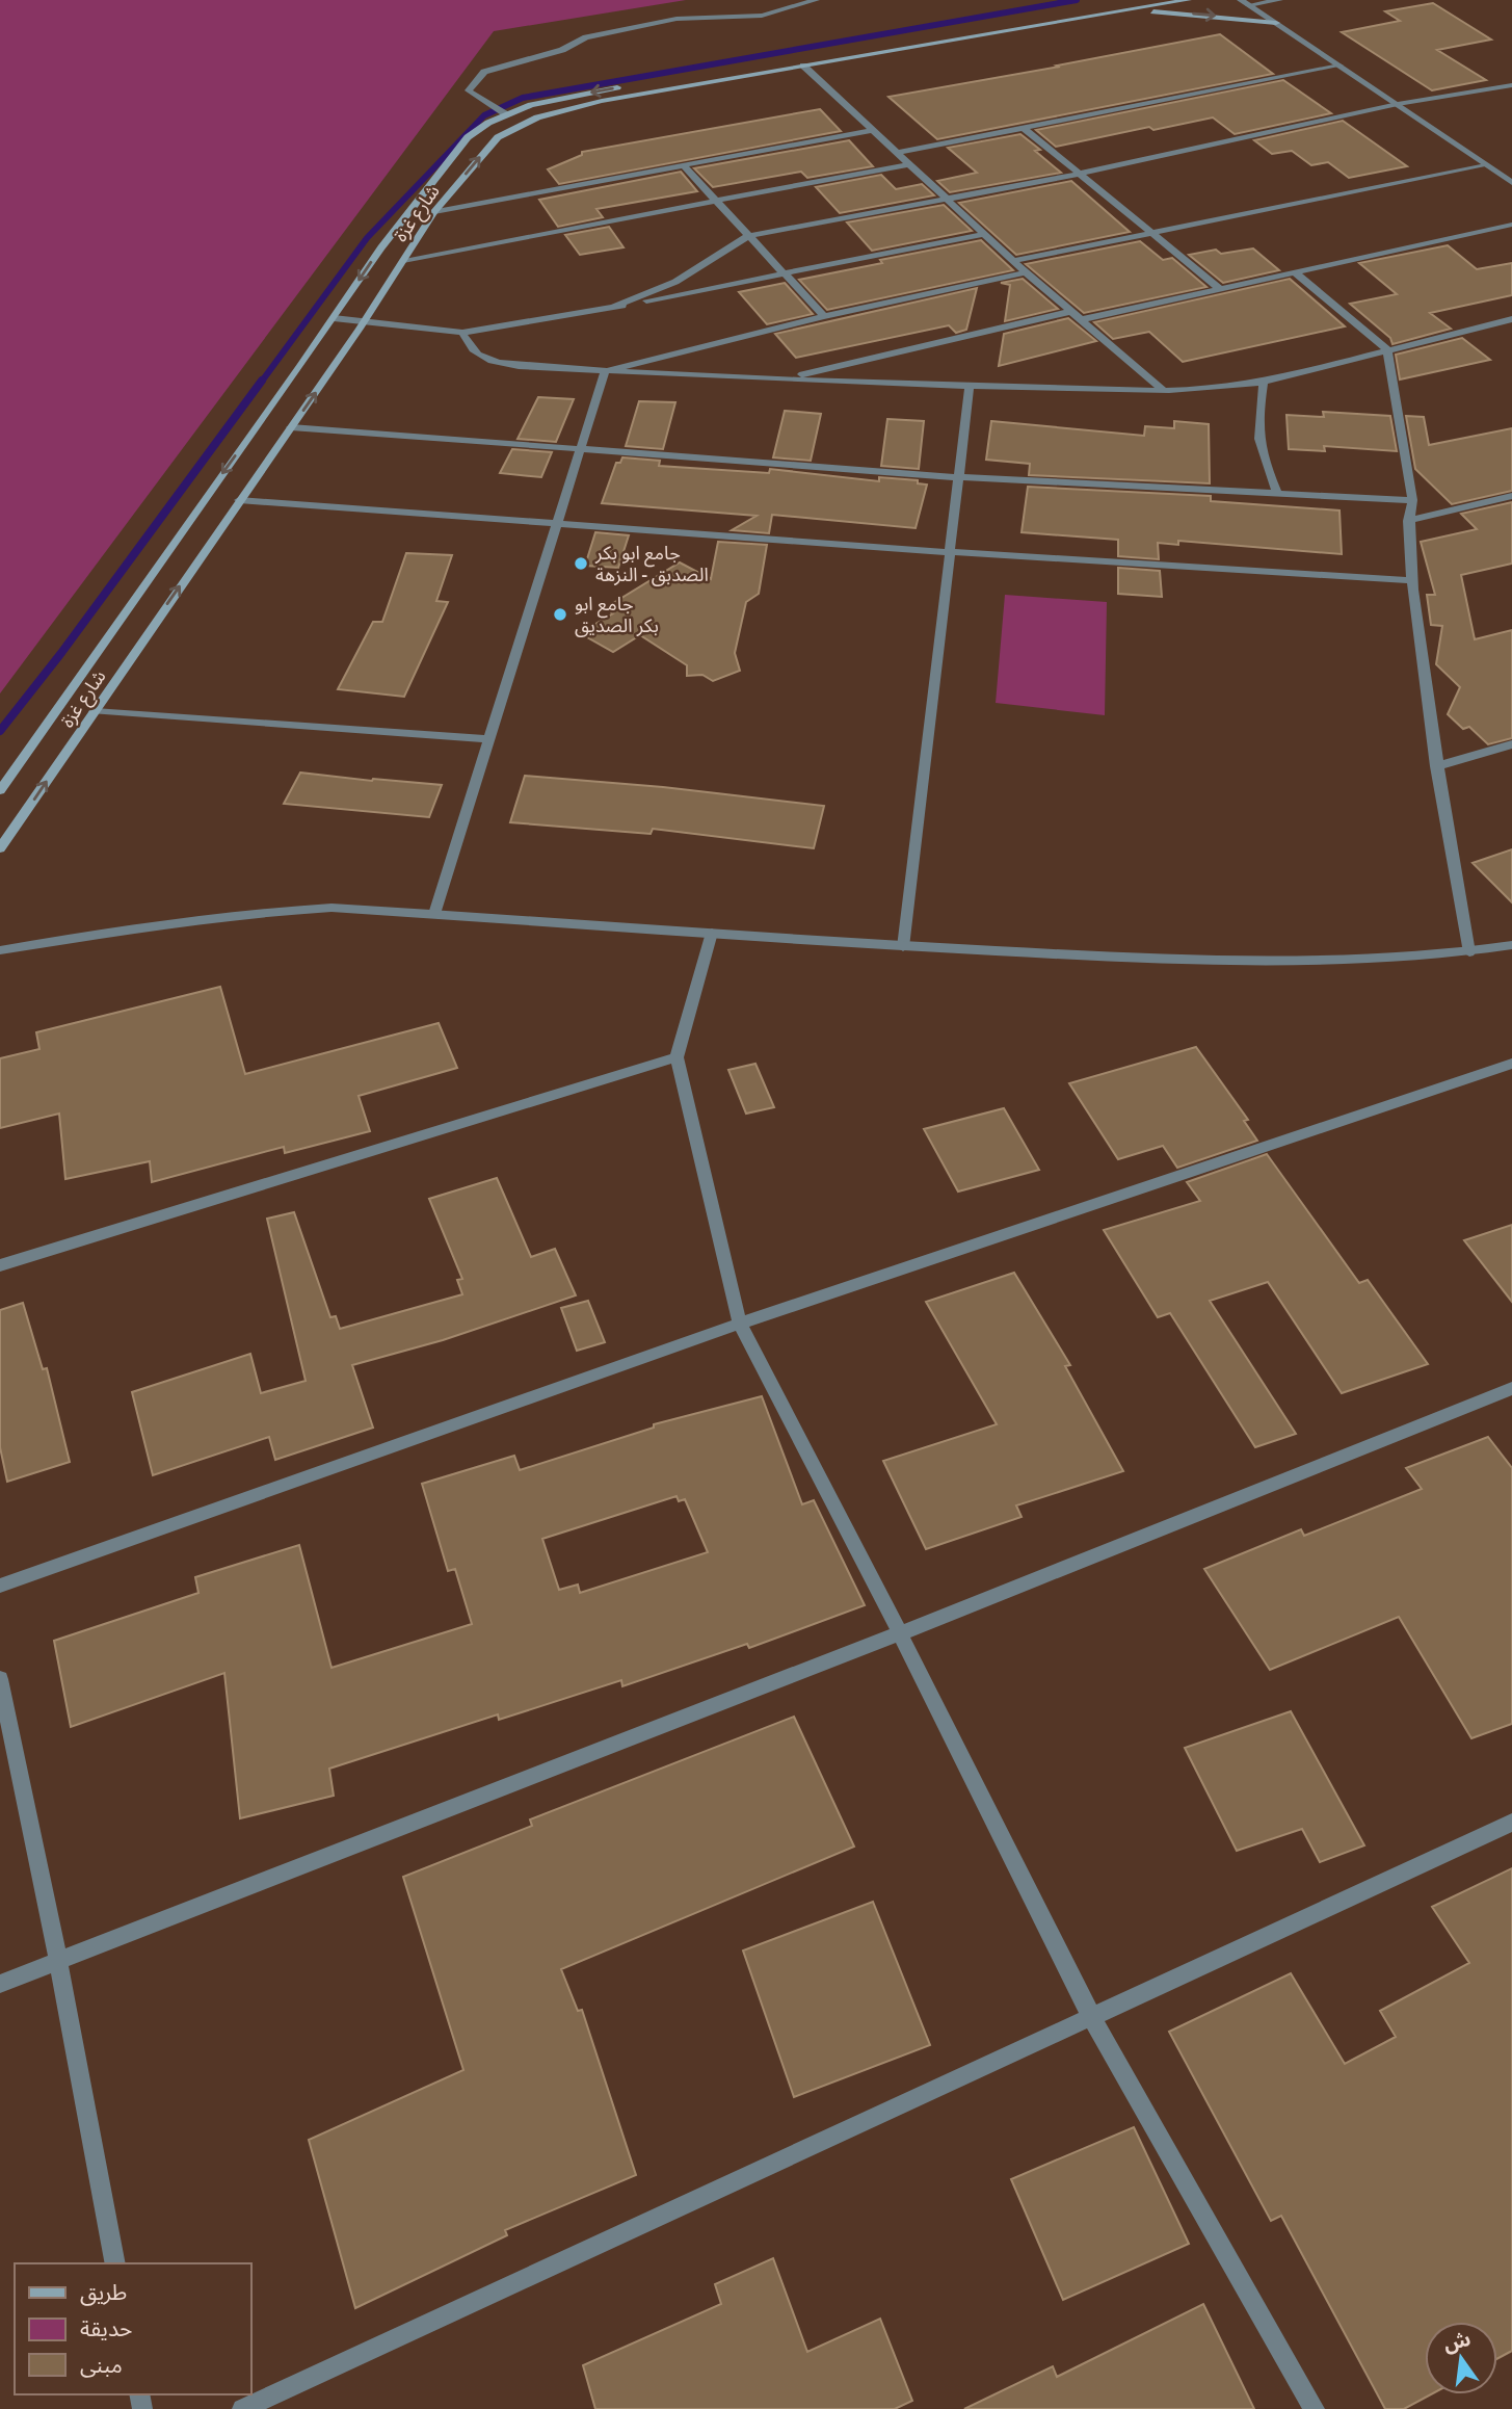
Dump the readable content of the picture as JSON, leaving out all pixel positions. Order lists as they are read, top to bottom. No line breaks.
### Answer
{"streets":{"main road":["شارع غزة"]},"places":["جامع ابو بكر الصدبق - النزهة","جامع ابو بكر الصديق"],"legend":["طريق","حديقة","مبنى"],"north":"top"}
